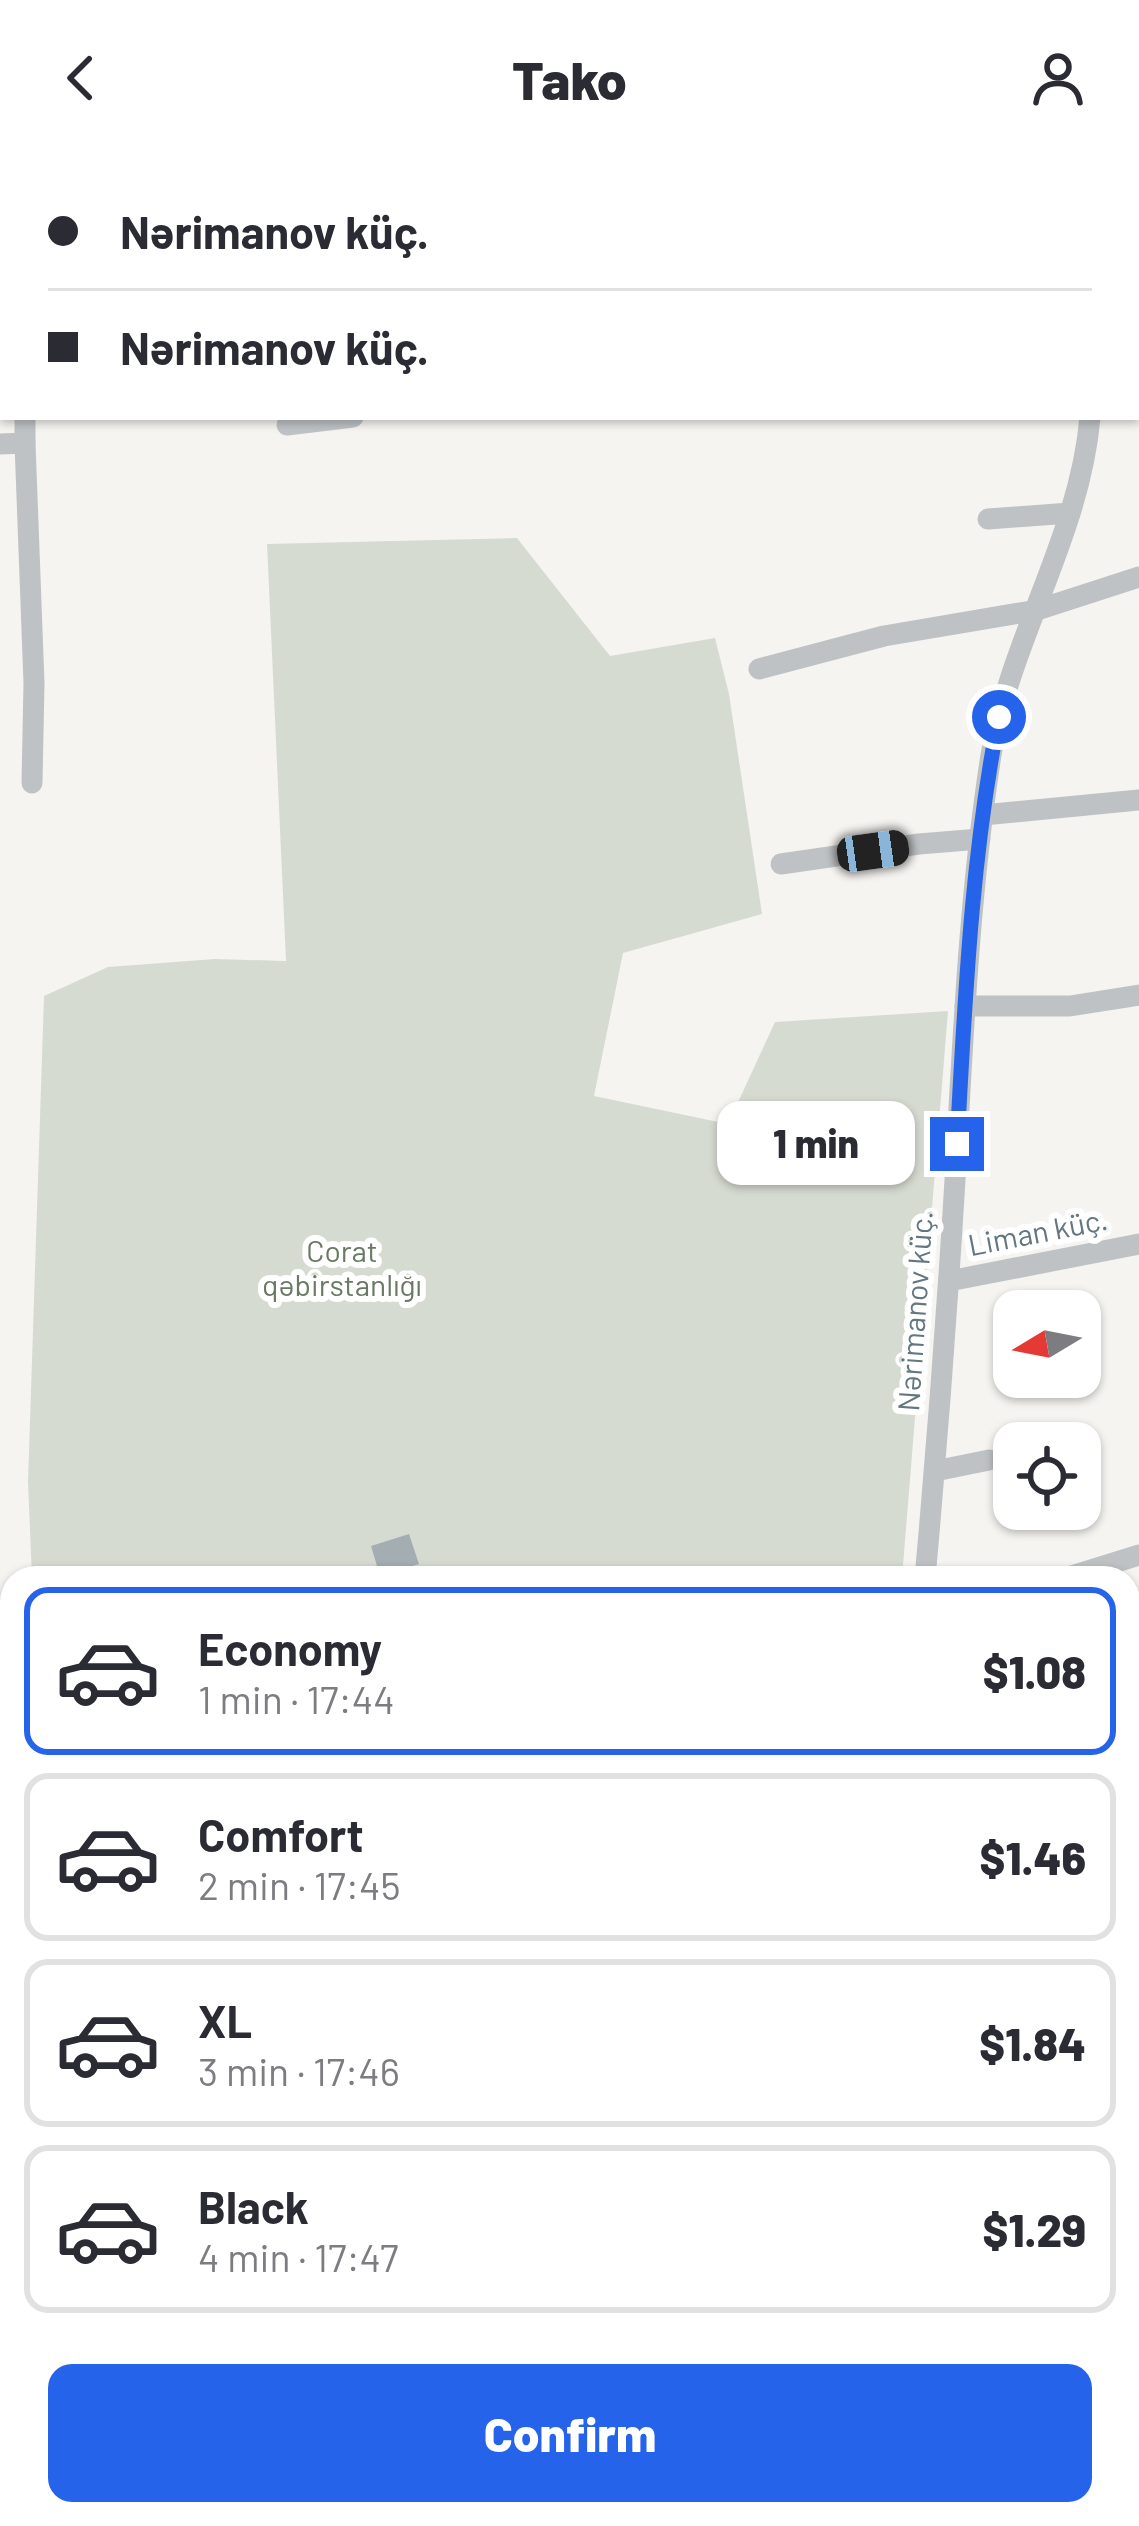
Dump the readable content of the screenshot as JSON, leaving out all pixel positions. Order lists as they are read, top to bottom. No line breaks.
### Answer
{"streets":{"street":["Liman küç.","Nərimanov küç."]},"crossings":[["Liman küç.","Nərimanov küç."]],"parks":["Corat qəbirstanlığı"],"north":"left","page":{"header":"Tako","banner":["Nərimanov küç.","Nərimanov küç."],"bubble":"1 min","list":[{"name":"Economy","note":"1 min · 17:44","value":"$1.08"},{"name":"Comfort","note":"2 min · 17:45","value":"$1.46"},{"name":"XL","note":"3 min · 17:46","value":"$1.84"},{"name":"Black","note":"4 min · 17:47","value":"$1.29"}],"buttons":"Confirm"}}
